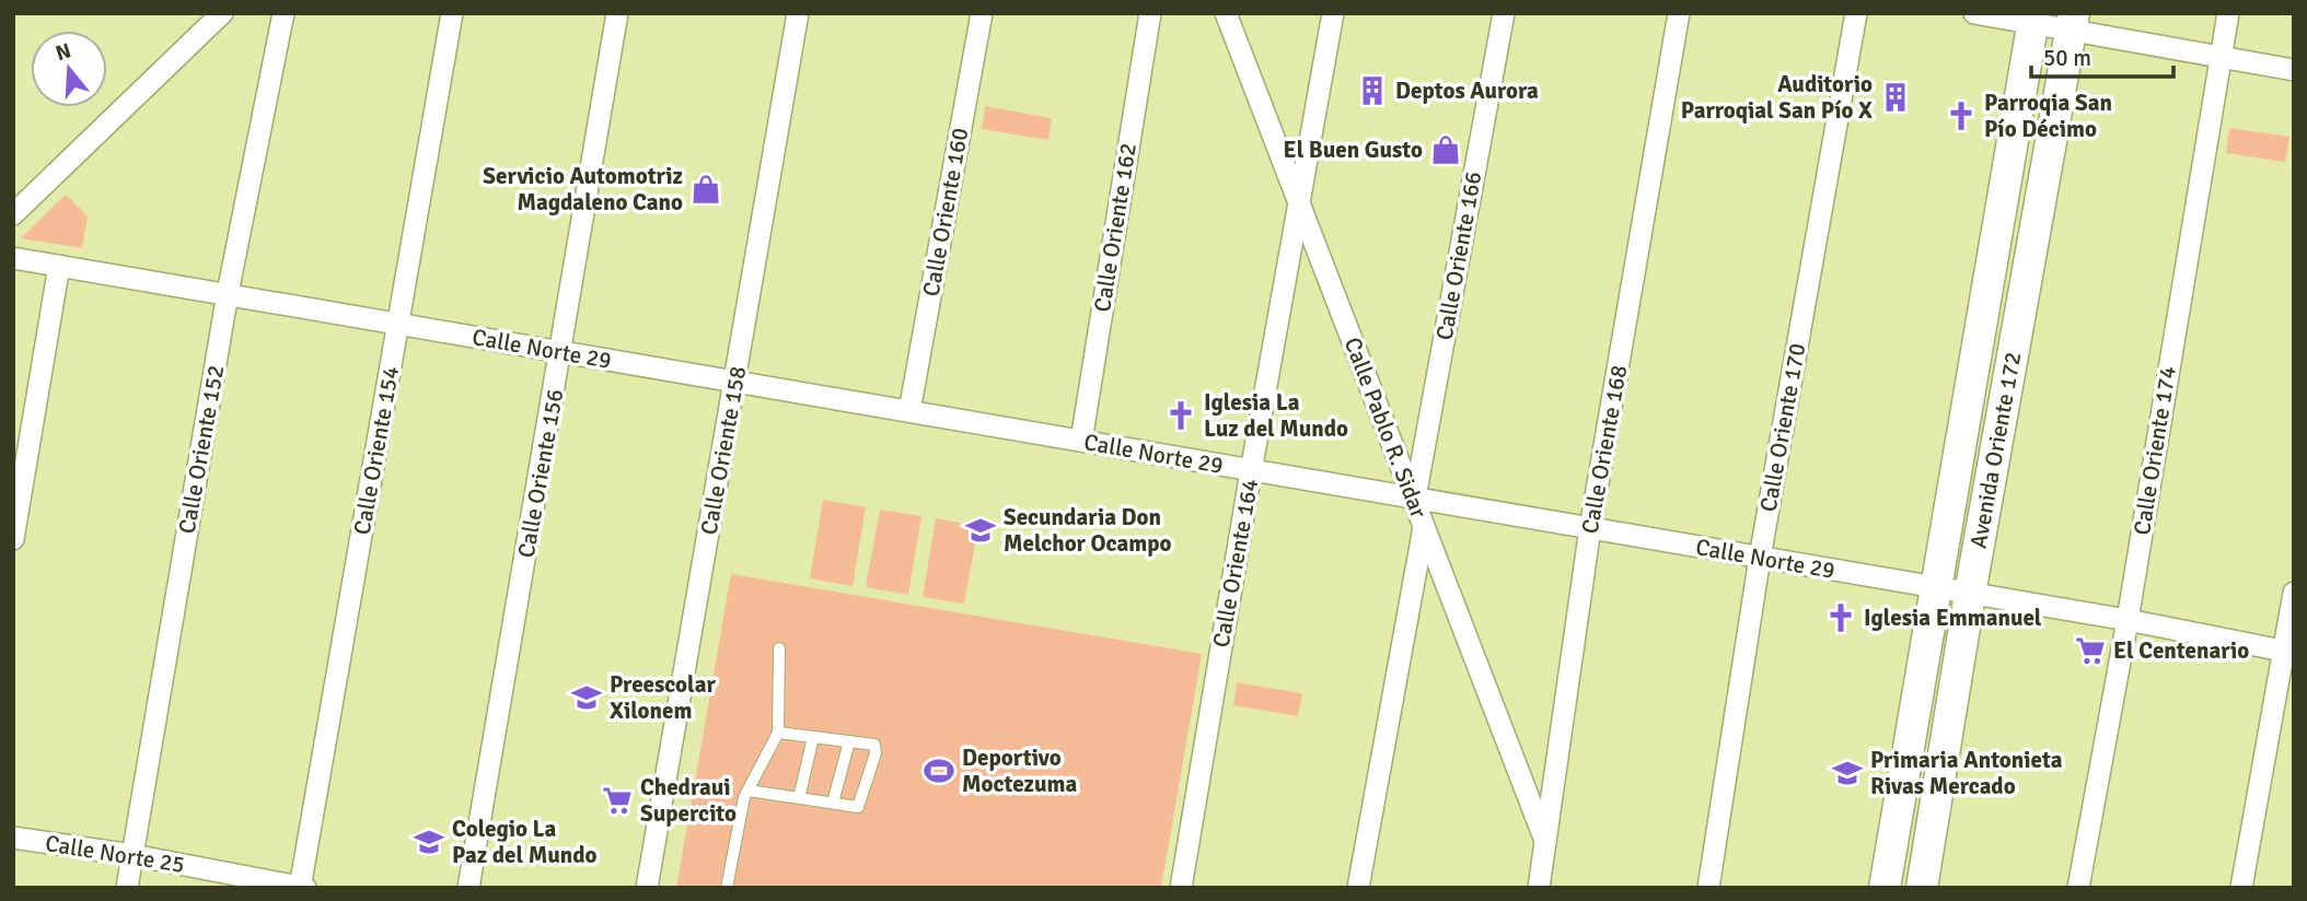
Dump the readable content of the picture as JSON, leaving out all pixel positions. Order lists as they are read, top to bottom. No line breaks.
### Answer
{"streets":{"street":["Calle Oriente 160","Calle Oriente 162","Calle Oriente 166","Calle Norte 29","Calle Pablo R. Sidar","Calle Oriente 170","Calle Oriente 152","Calle Oriente 168","Calle Oriente 154","Calle Oriente 158","Avenida Oriente 172","Calle Oriente 174","Calle Oriente 156","Calle Oriente 164","Calle Norte 25"]},"crossings":[["Calle Oriente 160","Calle Norte 29"],["Calle Oriente 162","Calle Norte 29"],["Calle Oriente 166","Calle Norte 29"],["Calle Oriente 166","Calle Pablo R. Sidar"],["Calle Norte 29","Calle Pablo R. Sidar"],["Calle Norte 29","Calle Oriente 170"],["Calle Norte 29","Calle Oriente 152"],["Calle Norte 29","Calle Oriente 168"],["Calle Norte 29","Calle Oriente 154"],["Calle Norte 29","Calle Oriente 158"],["Calle Norte 29","Avenida Oriente 172"],["Calle Norte 29","Calle Oriente 174"],["Calle Norte 29","Calle Oriente 156"],["Calle Norte 29","Calle Oriente 164"],["Calle Pablo R. Sidar","Calle Oriente 168"],["Calle Pablo R. Sidar","Calle Oriente 164"],["Calle Oriente 152","Calle Norte 25"],["Calle Oriente 154","Calle Norte 25"]],"places":{"building":["Deptos Aurora","Auditorio Parroqial San Pío X"],"church":["Parroqia San Pío Décimo","Iglesia La Luz del Mundo","Iglesia Emmanuel"],"shop":["El Buen Gusto","Servicio Automotriz Magdaleno Cano"],"school or university":["Secundaria Don Melchor Ocampo","Preescolar Xilonem","Primaria Antonieta Rivas Mercado","Colegio La Paz del Mundo"],"supermarket":["El Centenario","Chedraui Supercito"],"sports":["Deportivo Moctezuma"]},"scale_bar":"50 m","north":"top"}
